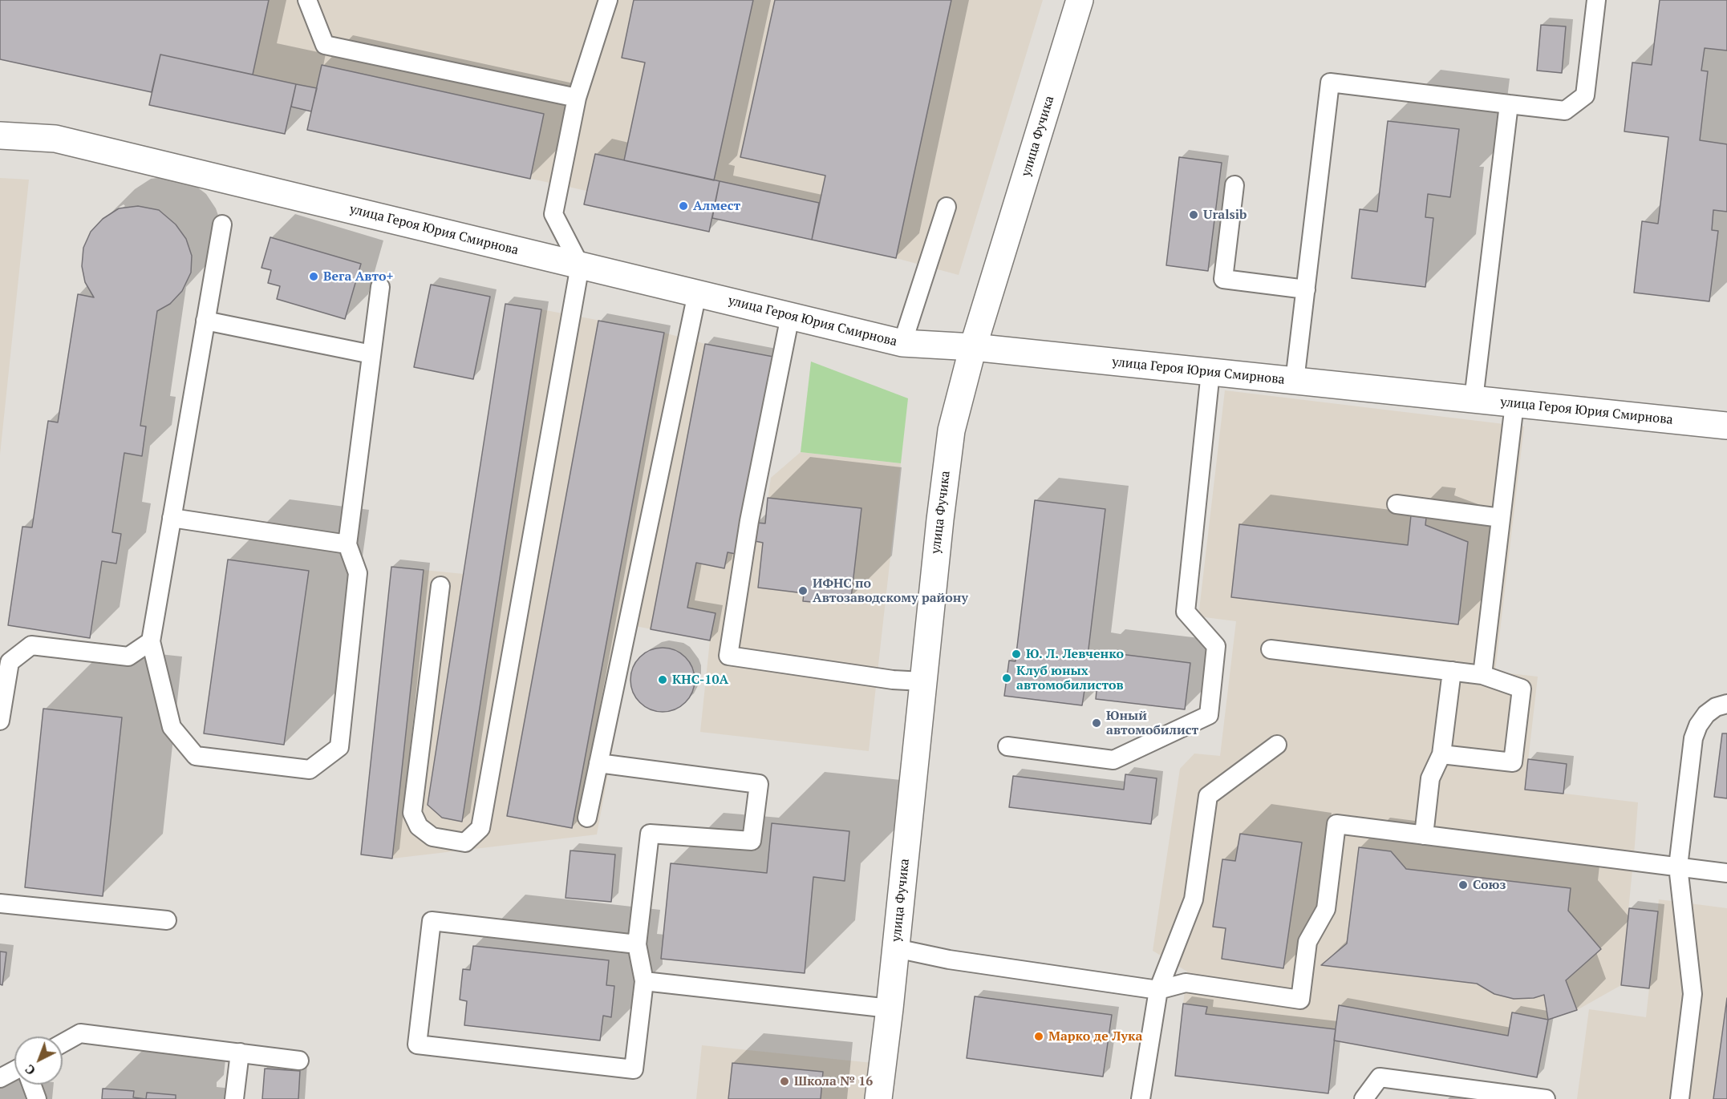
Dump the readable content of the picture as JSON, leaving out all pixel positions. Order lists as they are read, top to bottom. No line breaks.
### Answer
{"streets":{"street":["улица Фучика","улица Героя Юрия Смирнова"]},"crossings":[["улица Фучика","улица Героя Юрия Смирнова"]],"places":["Алмест","Uralsib","Вега Авто+","ИФНС по Автозаводскому району","Ю. Л. Левченко","Клуб юных автомобилистов","КНС-10А","Юный автомобилист","Союз","Марко де Лука","Школа № 16"],"north":"bottom left"}
